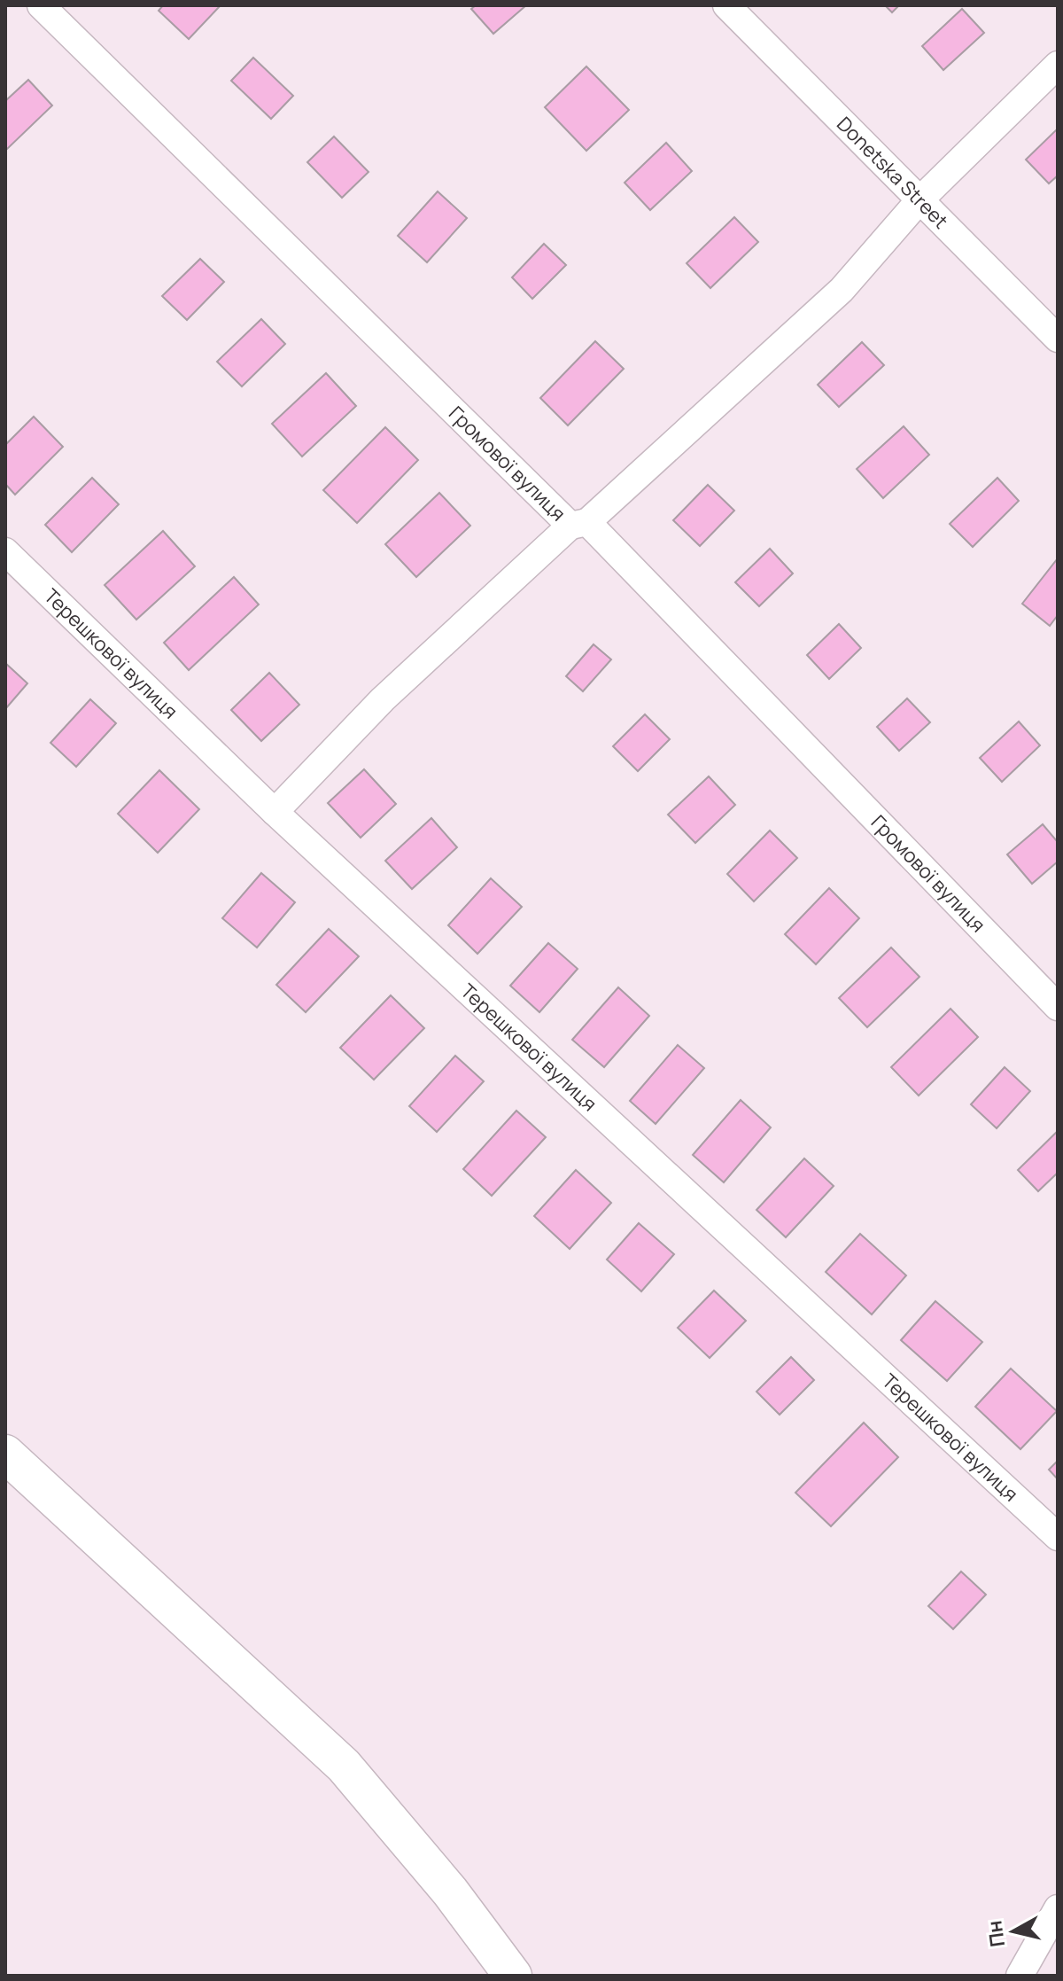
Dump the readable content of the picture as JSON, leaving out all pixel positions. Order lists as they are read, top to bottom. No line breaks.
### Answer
{"streets":{"street":["Donetska Street","Громової вулиця","Терешкової вулиця"]},"north":"left"}
